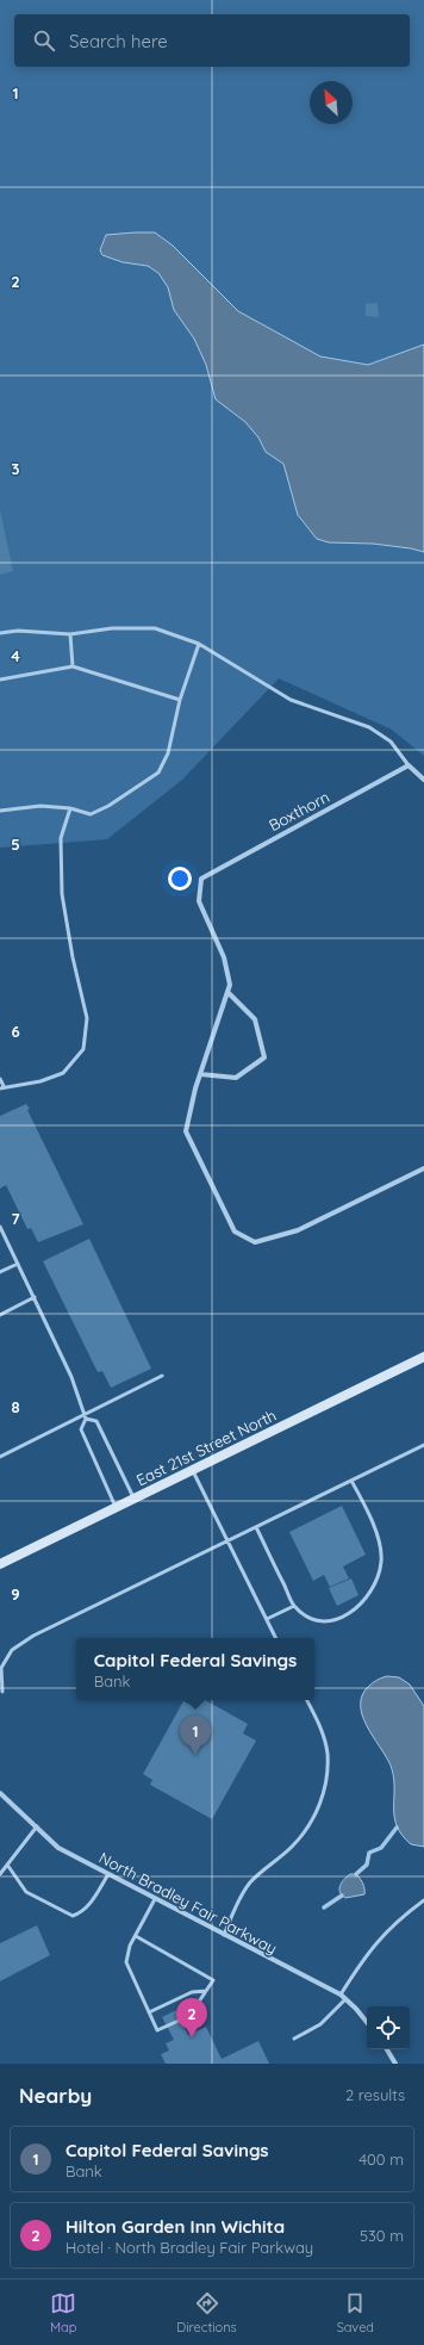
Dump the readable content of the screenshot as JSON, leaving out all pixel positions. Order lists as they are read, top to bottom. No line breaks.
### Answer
{"streets":{"main road":["East 21st Street North"],"street":["Boxthorn","North Bradley Fair Parkway"]},"north":"top left","page":{"search":"Search here","popup":["Capitol Federal Savings","Bank"],"pins":["1","2"],"heading":["Nearby","2 results"],"list":[{"mark":"1","name":"Capitol Federal Savings","note":"Bank","value":"400 m"},{"mark":"2","name":"Hilton Garden Inn Wichita","note":"Hotel · North Bradley Fair Parkway","value":"530 m"}],"nav":["Map","Directions","Saved"]},"grid":{"rows":["1","2","3","4","5","6","7","8","9"]}}
